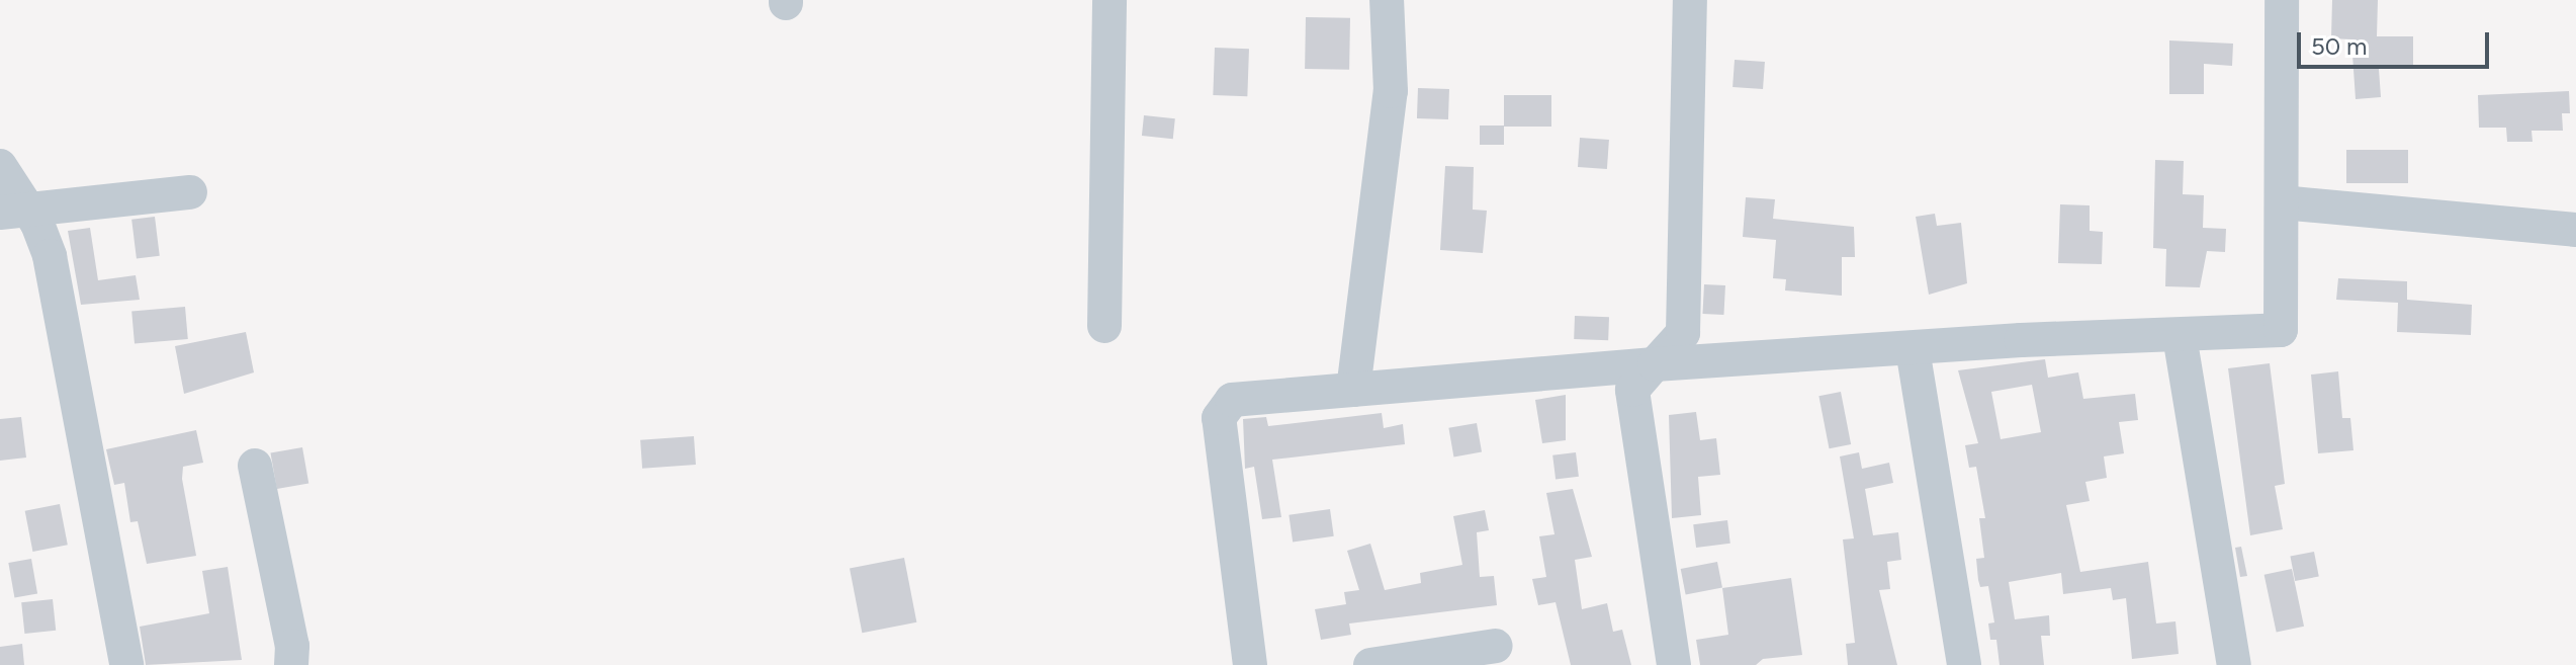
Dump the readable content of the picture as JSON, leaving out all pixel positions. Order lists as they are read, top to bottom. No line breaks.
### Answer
{"scale_bar":"50 m"}
